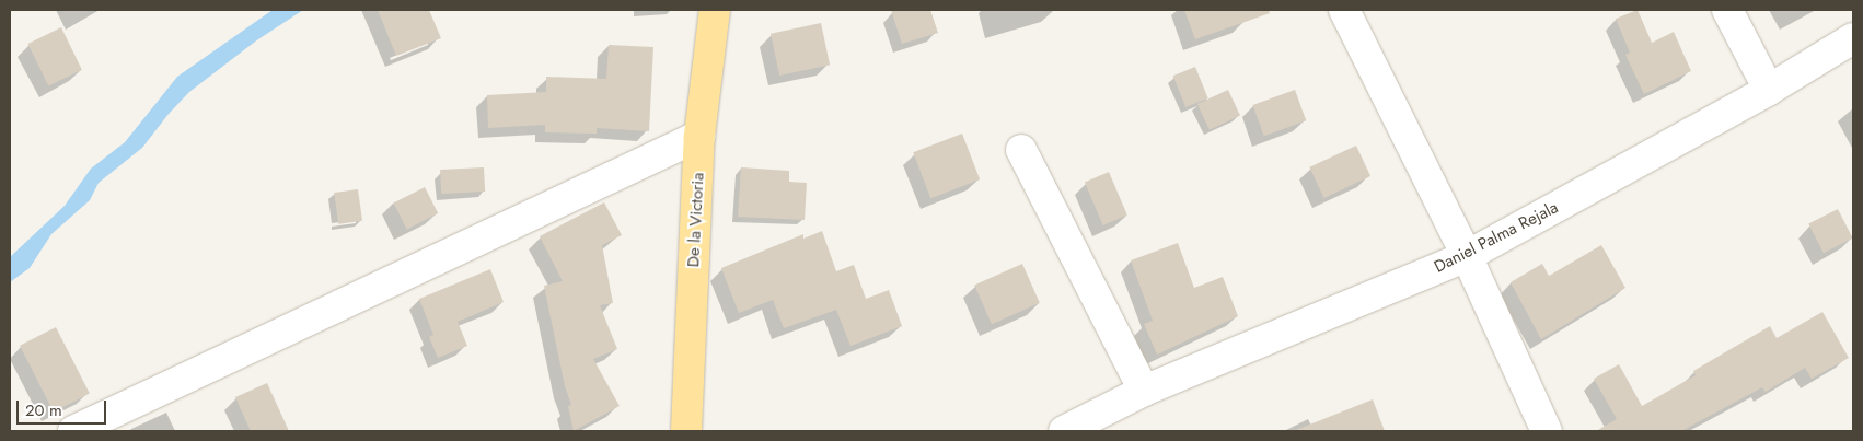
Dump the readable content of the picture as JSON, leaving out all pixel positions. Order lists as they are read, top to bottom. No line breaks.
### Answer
{"streets":{"main road":["De la Victoria"],"street":["Daniel Palma Rejala"]},"scale_bar":"20 m"}
